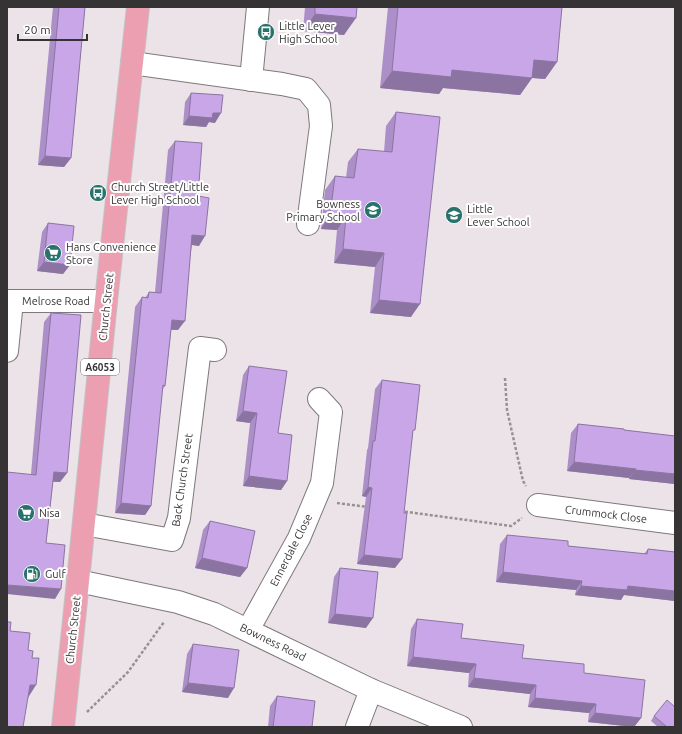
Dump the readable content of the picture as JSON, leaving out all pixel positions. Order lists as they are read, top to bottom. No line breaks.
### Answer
{"streets":{"main road":["Church Street","A6053"],"street":["Melrose Road","Back Church Street","Crummock Close","Ennerdale Close","Bowness Road"]},"crossings":[["Melrose Road","Church Street"],["Church Street","Back Church Street"],["Church Street","Bowness Road"],["Ennerdale Close","Bowness Road"]],"places":{"bus stop":["Little Lever High School","Church Street/Little Lever High School"],"school or university":["Bowness Primary School","Little Lever School"],"supermarket":["Hans Convenience Store","Nisa"],"fuel station":["Gulf"]},"scale_bar":"20 m"}
